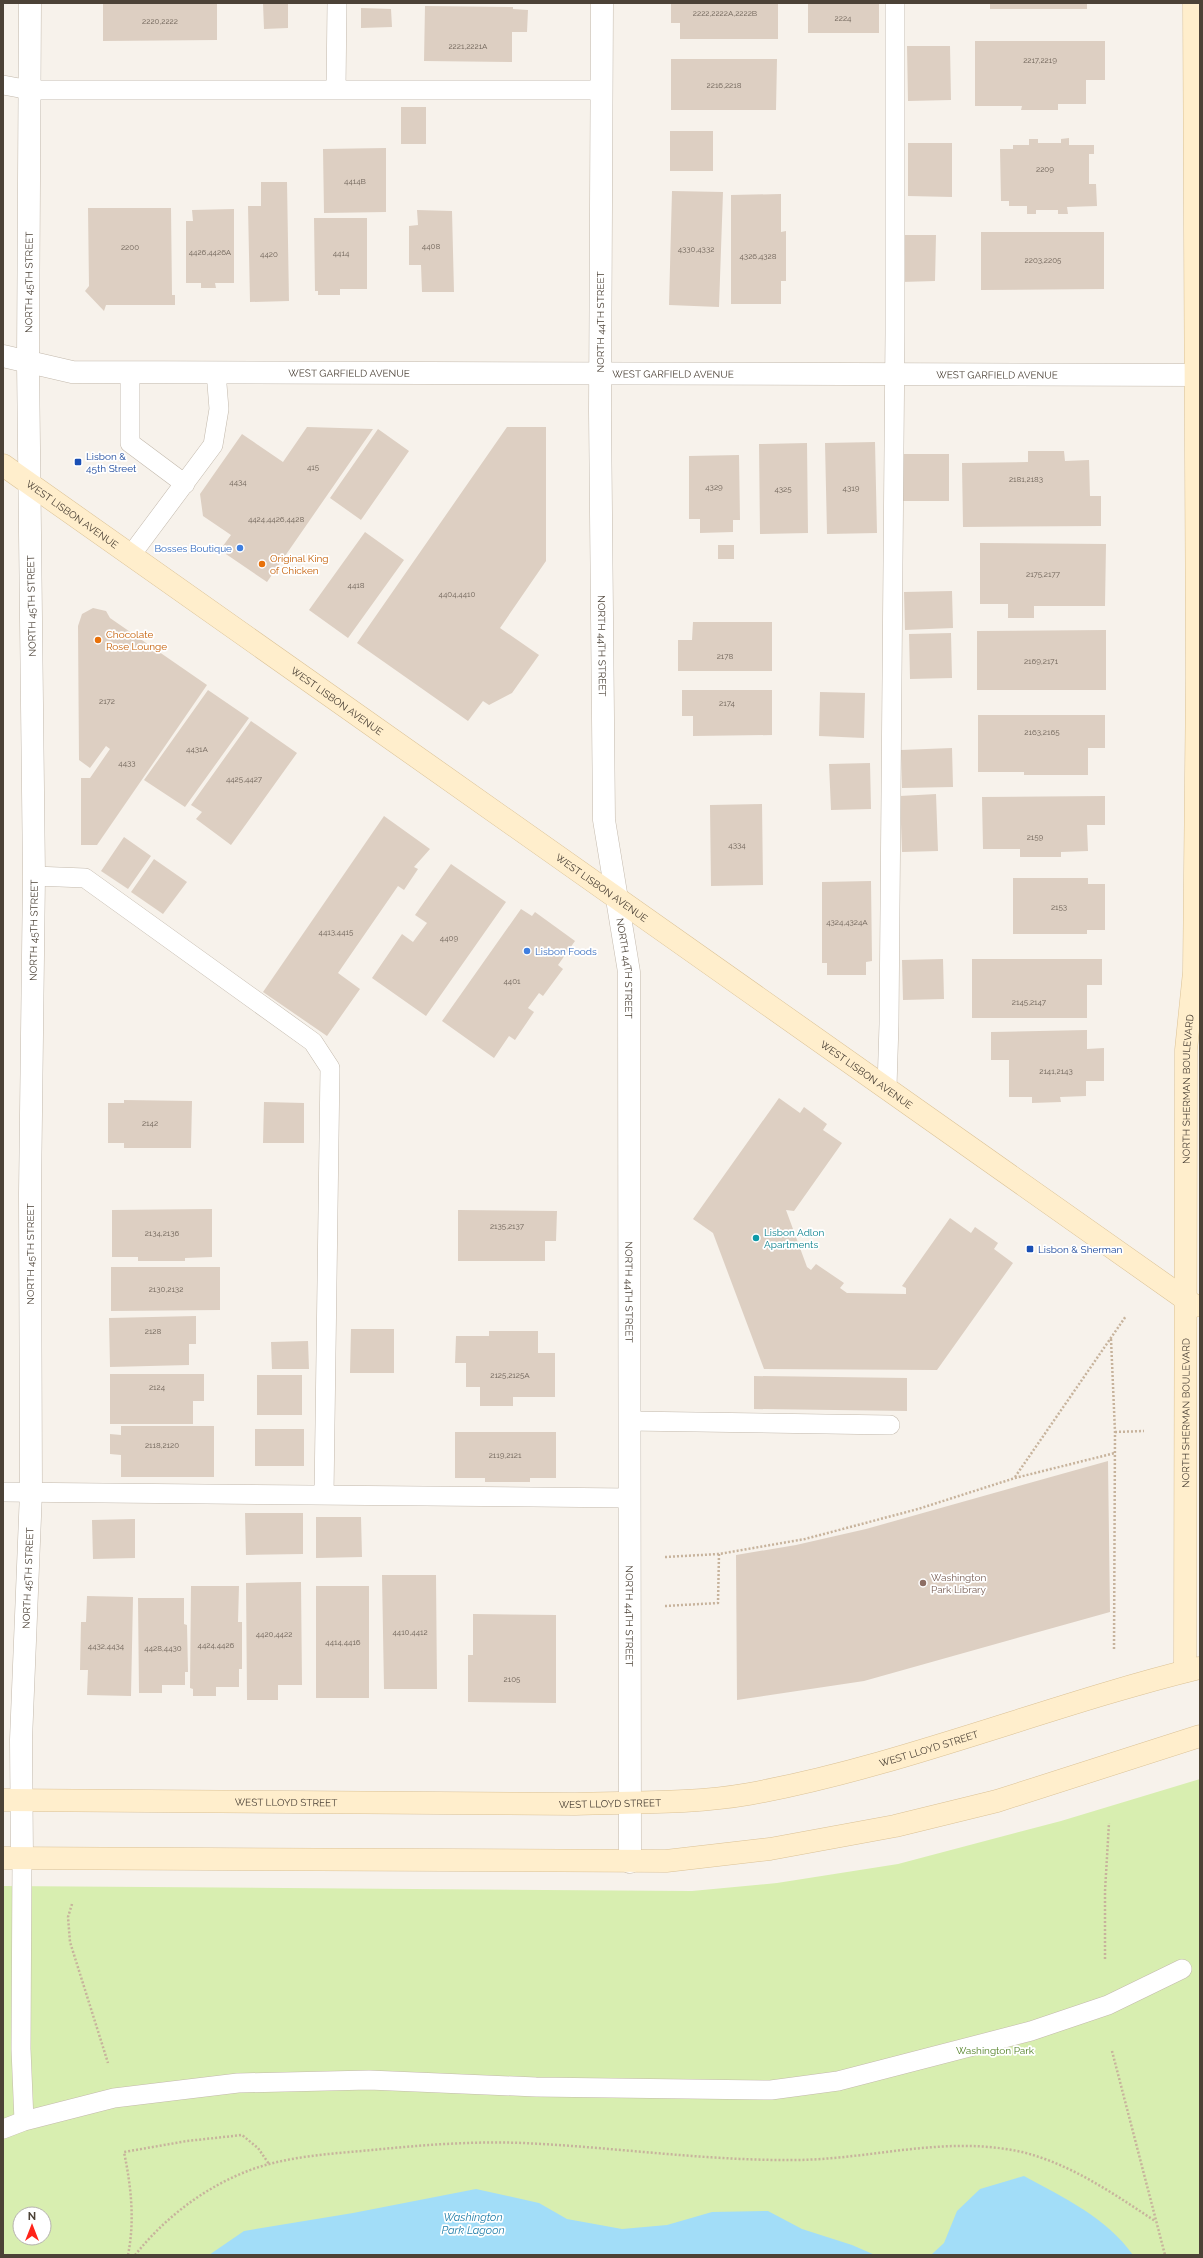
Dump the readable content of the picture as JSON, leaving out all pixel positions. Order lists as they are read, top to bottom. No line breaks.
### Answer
{"streets":{"main road":["WEST LISBON AVENUE","NORTH SHERMAN BOULEVARD","WEST LLOYD STREET"],"street":["NORTH 45TH STREET","NORTH 44TH STREET","WEST GARFIELD AVENUE"]},"crossings":[["NORTH 45TH STREET","WEST GARFIELD AVENUE"],["NORTH 45TH STREET","WEST LISBON AVENUE"],["NORTH 45TH STREET","WEST LLOYD STREET"],["NORTH 44TH STREET","WEST GARFIELD AVENUE"],["NORTH 44TH STREET","WEST LISBON AVENUE"],["NORTH 44TH STREET","WEST LLOYD STREET"],["WEST GARFIELD AVENUE","NORTH SHERMAN BOULEVARD"],["WEST LISBON AVENUE","NORTH SHERMAN BOULEVARD"],["NORTH SHERMAN BOULEVARD","WEST LLOYD STREET"]],"water":["Washington Park Lagoon"],"parks":["Washington Park"],"places":{"transit":["Lisbon & 45th Street","Lisbon & Sherman"],"other":["Bosses Boutique","Original King of Chicken","Chocolate Rose Lounge","Lisbon Foods","Lisbon Adlon Apartments","Washington Park Library"]},"house_numbers":["2222,2222A,2222B","2224","2220,2222","2221,2221A","2217,2219","2216,2218","2209","4414B","4408","2200","4330,4332","4426,4426A","4414","4420","4326,4328","2203,2205","415","2181,2183","4434","4329","4319","4325","4424,4426,4428","2175,2177","4418","4404,4410","2178","2169,2171","2172","2174","2163,2165","4431A","4433","4425,4427","2159","4334","2153","4324,4324A","4413,4415","4409","4401","2145,2147","2141,2143","2142","2135,2137","2134,2136","2130,2132","2128","2125,2125A","2124","2118,2120","2119,2121","4410,4412","4420,4422","4414,4416","4424,4426","4432,4434","4428,4430","2105"],"north":"top"}
